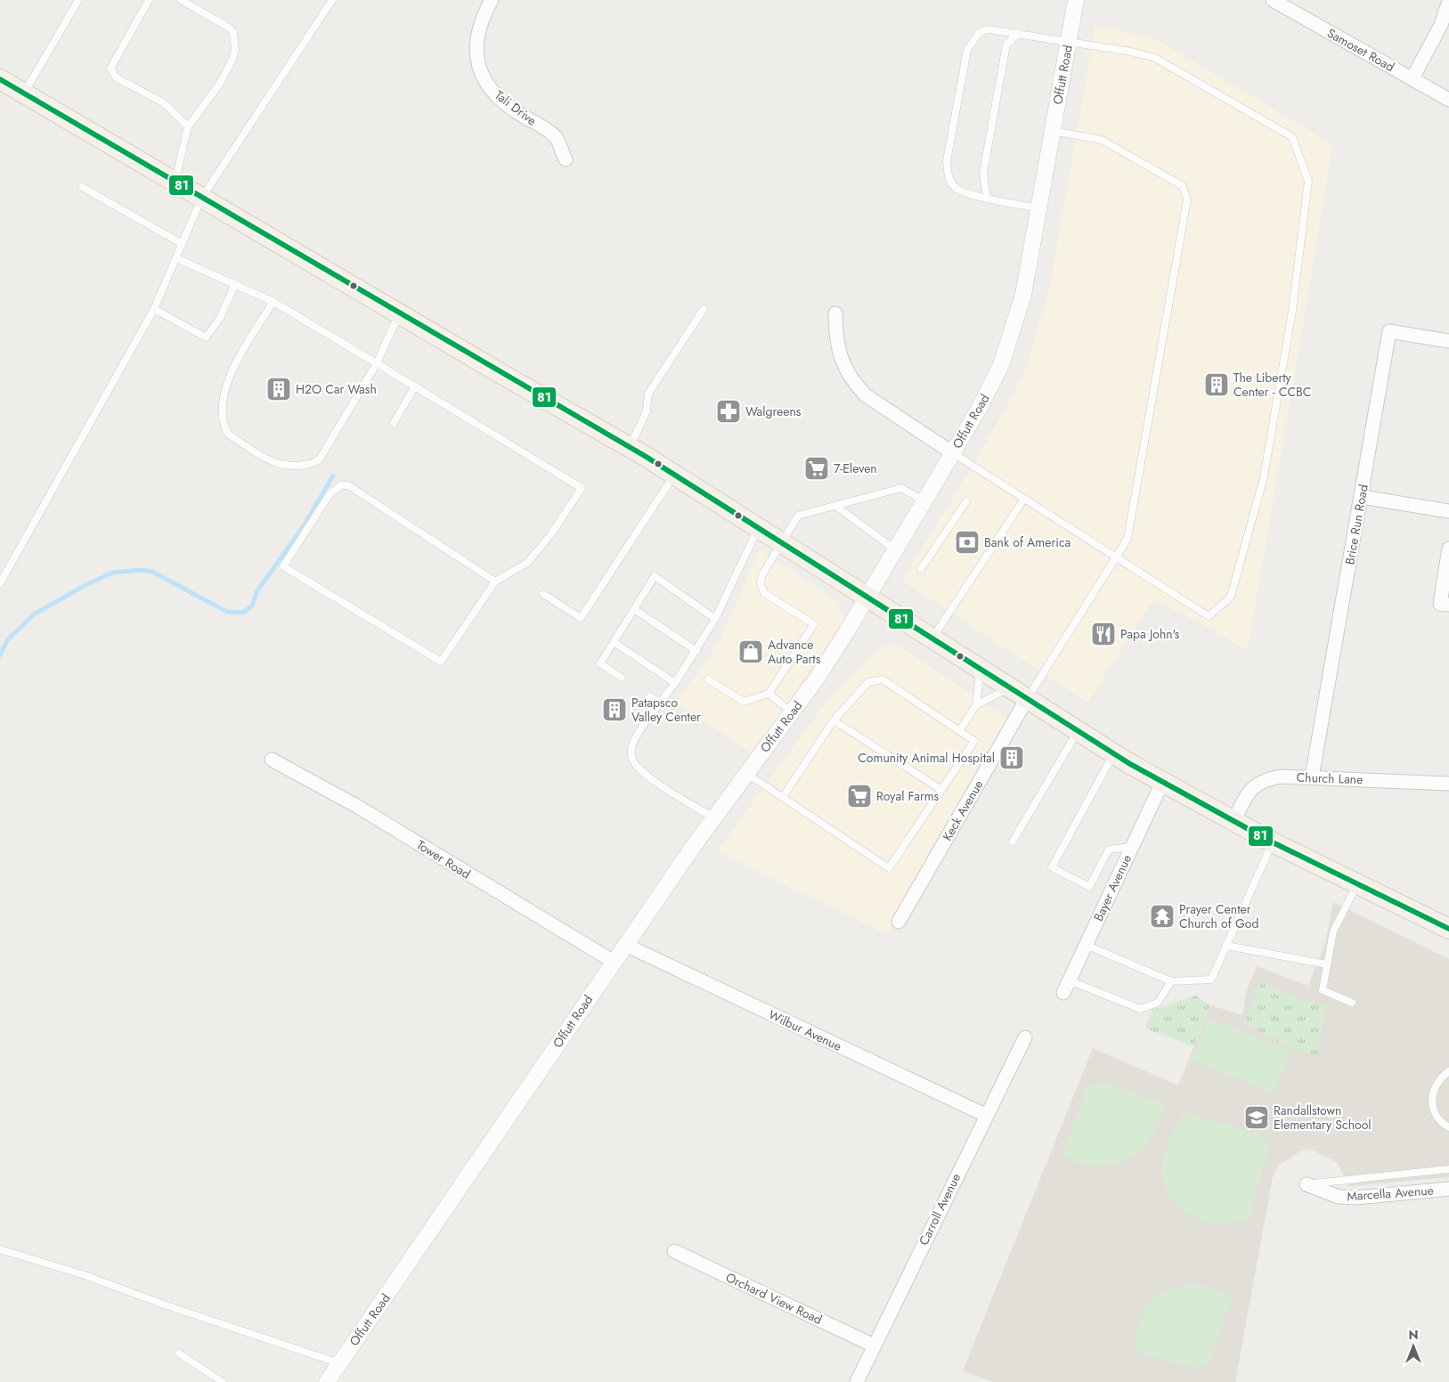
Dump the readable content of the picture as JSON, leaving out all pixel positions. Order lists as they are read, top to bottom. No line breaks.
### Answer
{"streets":{"street":["Samoset Road","Offutt Road","Tali Drive","Brice Run Road","Church Lane","Keck Avenue","Tower Road","Bayer Avenue","Wilbur Avenue","Marcella Avenue","Carroll Avenue","Orchard View Road"]},"crossings":[["Offutt Road","Tower Road"],["Offutt Road","Wilbur Avenue"],["Brice Run Road","Church Lane"],["Wilbur Avenue","Carroll Avenue"],["Carroll Avenue","Orchard View Road"]],"places":{"building":["The Liberty Center - CCBC","H2O Car Wash","Patapsco Valley Center","Comunity Animal Hospital"],"pharmacy":["Walgreens"],"supermarket":["7-Eleven","Royal Farms"],"bank":["Bank of America"],"restaurant":["Papa John's"],"shop":["Advance Auto Parts"],"temple":["Prayer Center Church of God"],"school or university":["Randallstown Elementary School"]},"lines":["transit line 81"],"north":"top"}
